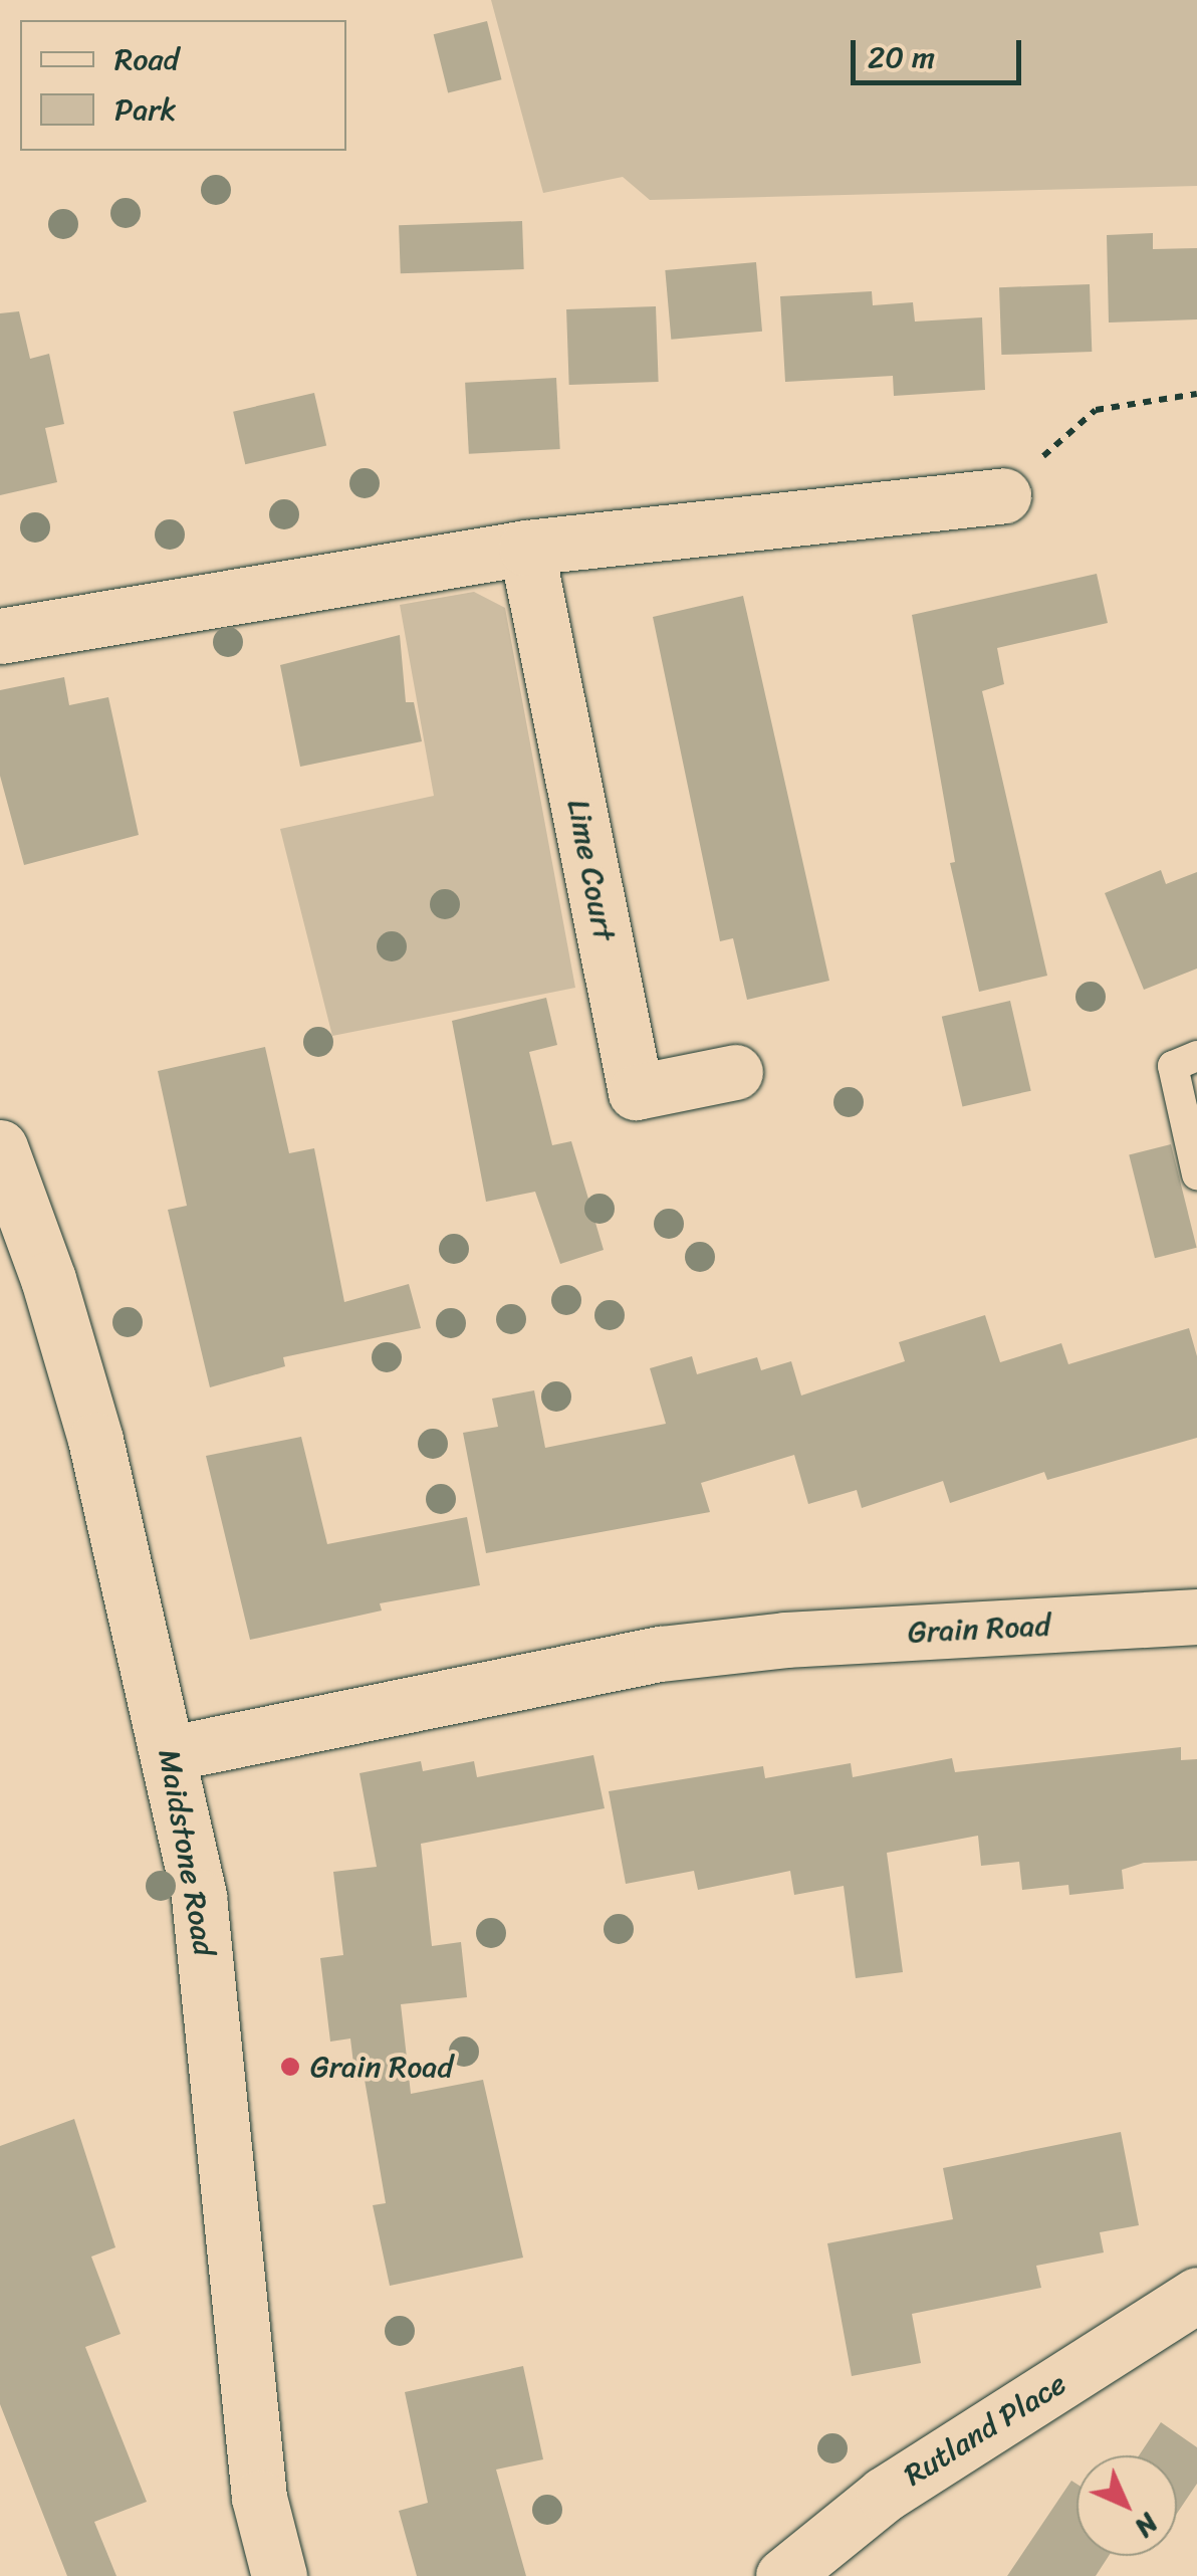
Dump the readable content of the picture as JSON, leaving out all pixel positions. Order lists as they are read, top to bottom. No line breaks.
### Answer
{"streets":{"street":["Lime Court","Grain Road","Maidstone Road","Rutland Place"]},"crossings":[["Grain Road","Maidstone Road"]],"places":["Grain Road"],"legend":["Road","Park"],"scale_bar":"20 m","north":"bottom right"}
